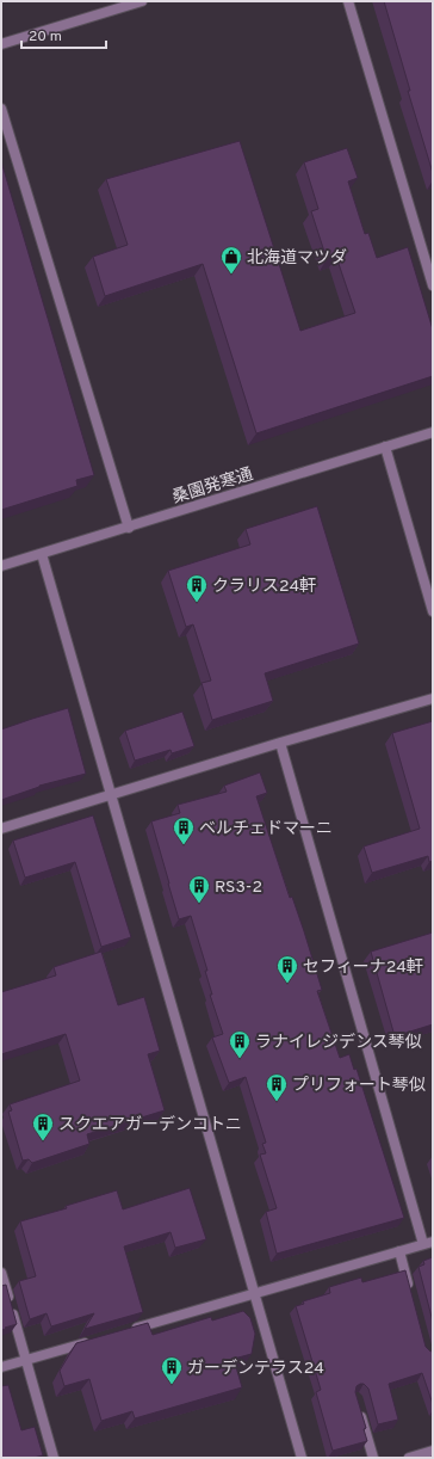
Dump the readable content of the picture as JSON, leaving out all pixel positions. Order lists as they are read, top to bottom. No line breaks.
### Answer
{"streets":{"street":["桑園発寒通"]},"places":{"shop":["北海道マツダ"],"building":["クラリス24軒","ベルチェドマーニ","RS3-2","セフィーナ24軒","ラナイレジデンス琴似","プリフォート琴似","スクエアガーデンコトニ","ガーデンテラス24"]},"scale_bar":"20 m"}
